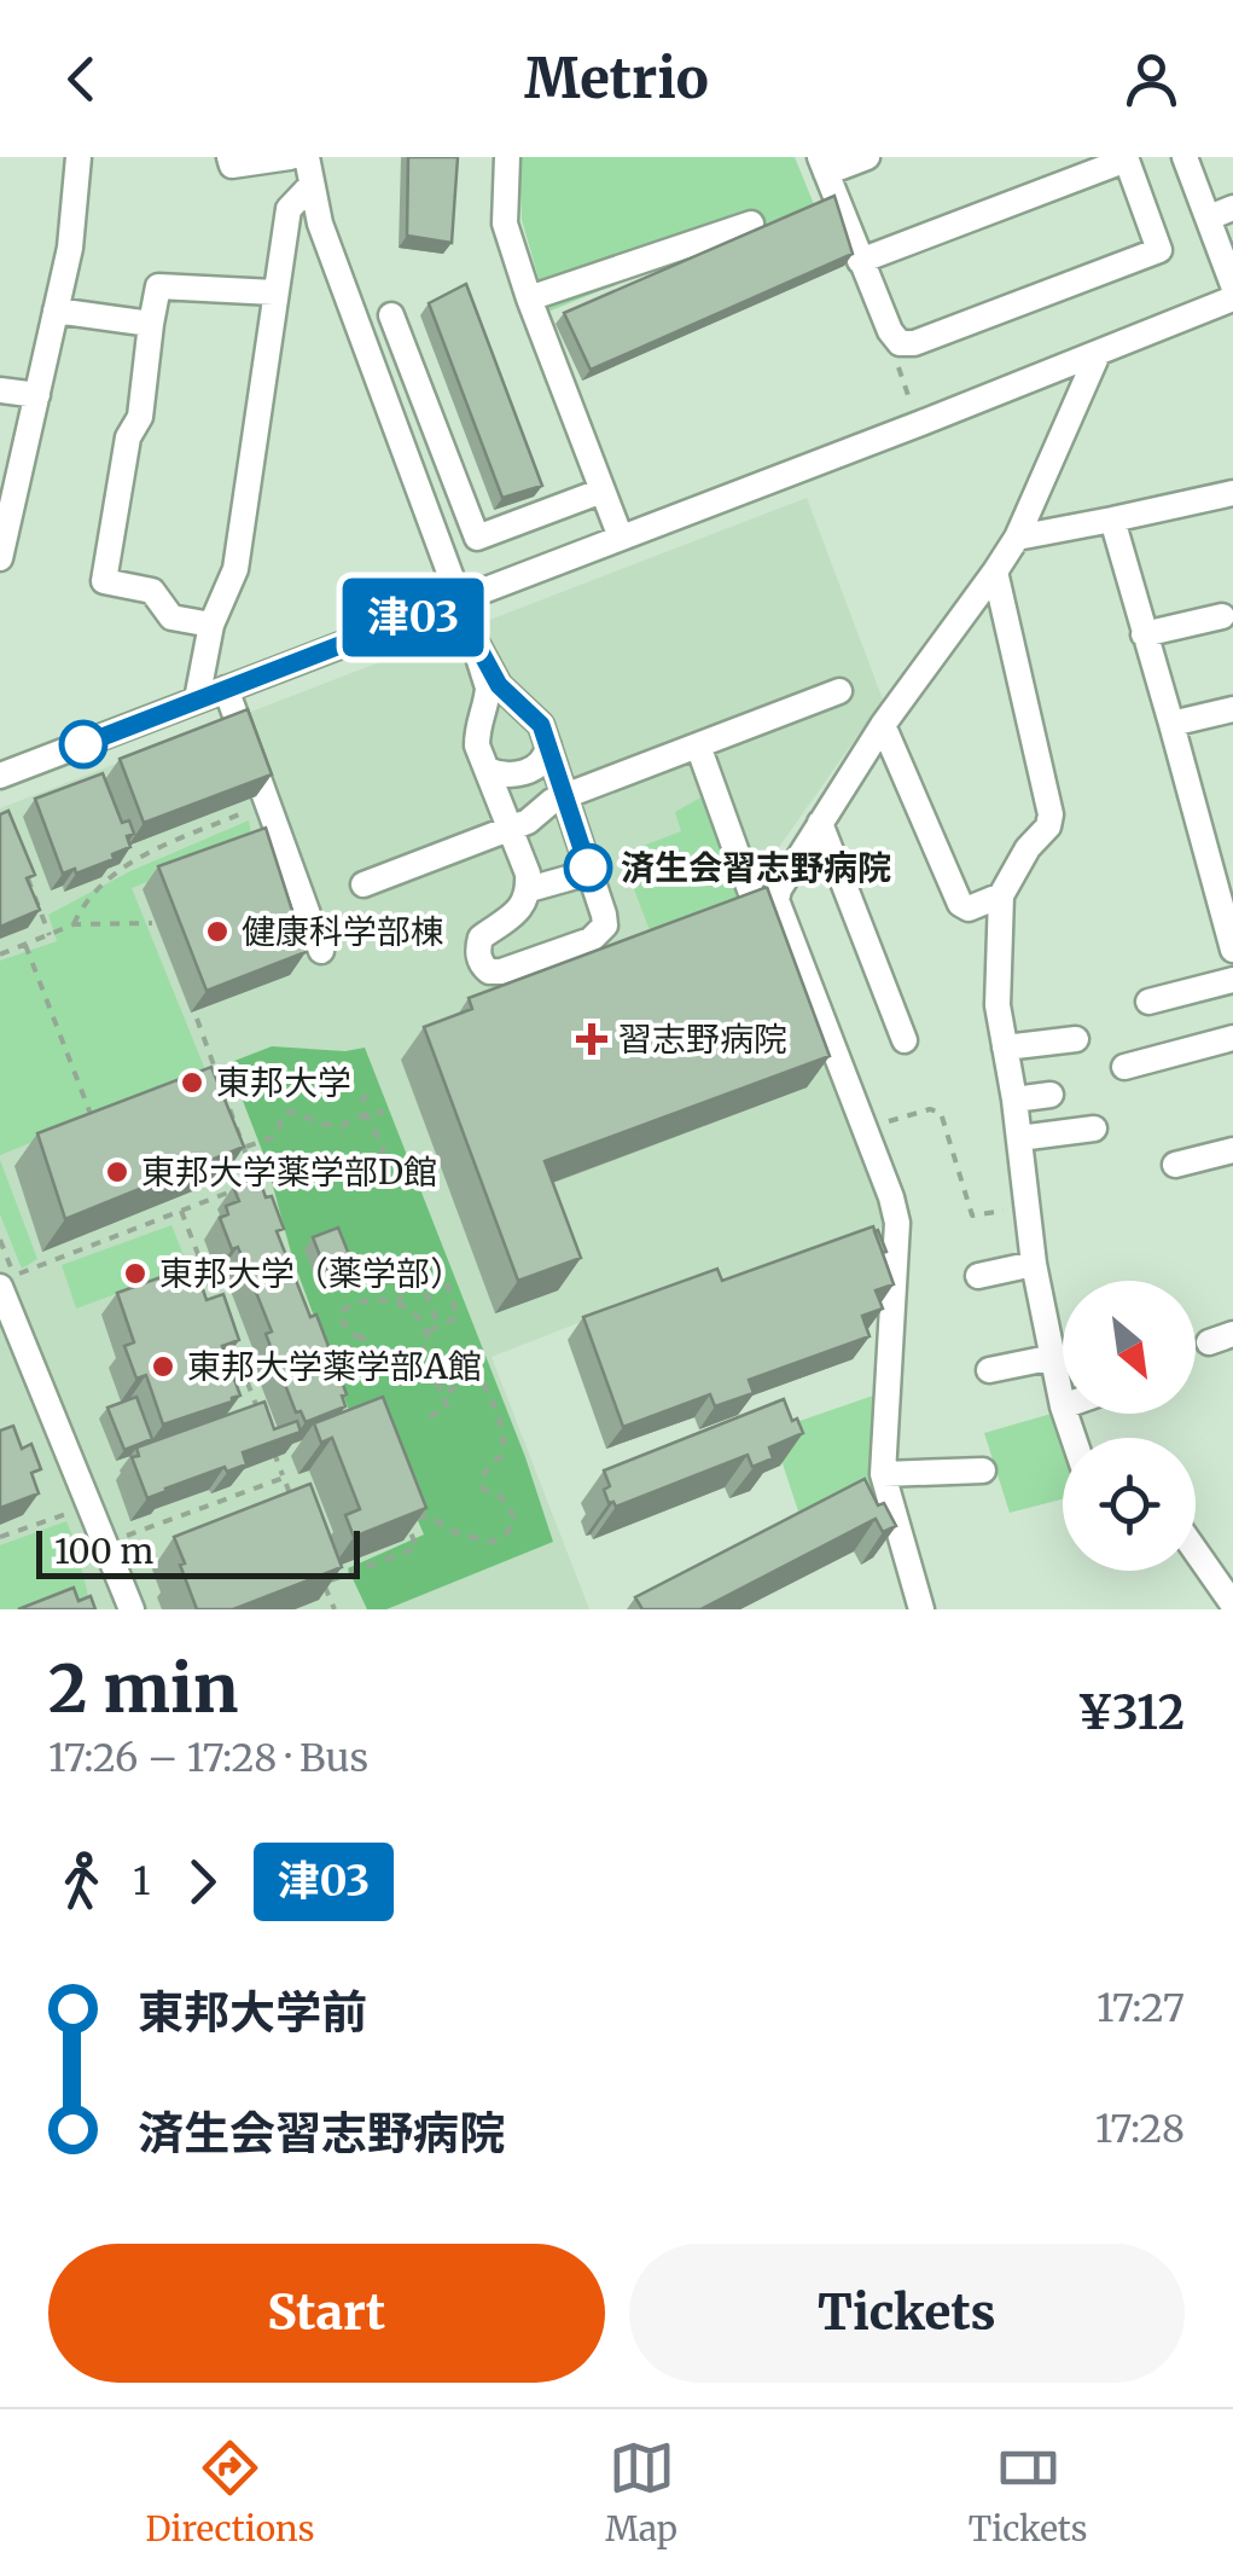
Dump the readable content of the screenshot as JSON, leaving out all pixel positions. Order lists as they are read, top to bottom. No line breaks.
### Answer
{"places":{"other":["済生会習志野病院","健康科学部棟","東邦大学","東邦大学薬学部D館","東邦大学（薬学部）","東邦大学薬学部A館"],"health":["習志野病院"]},"lines":["bus line 津03"],"scale_bar":"100 m","north":"bottom right","page":{"header":"Metrio","on_map":"津03","scale":"100 m","heading":["2 min","17:26 – 17:28 · Bus","¥312"],"legs":["1","津03"],"list":[{"name":"東邦大学前","value":"17:27"},{"name":"済生会習志野病院","value":"17:28"}],"buttons":["Start","Tickets"],"tabs":["Directions","Map","Tickets"]}}
